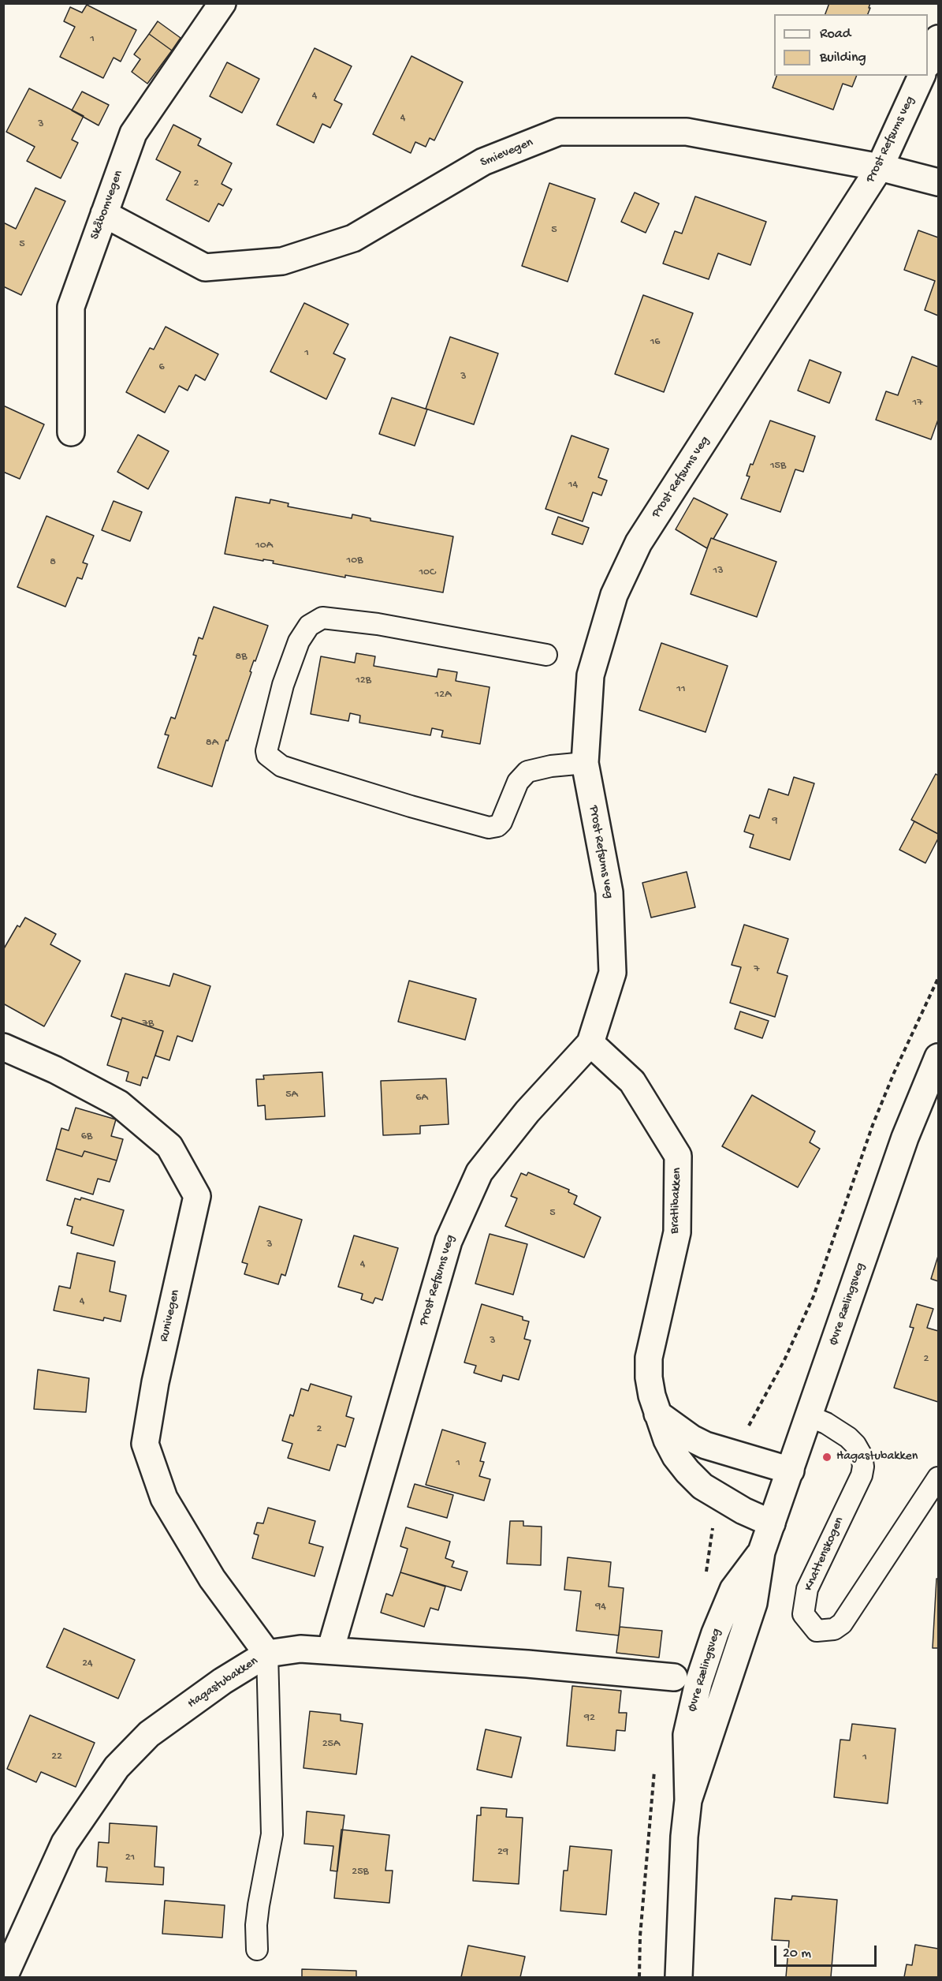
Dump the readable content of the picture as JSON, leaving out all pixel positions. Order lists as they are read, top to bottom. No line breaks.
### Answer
{"streets":{"street":["Prost Refsums veg","Smievegen","Skåbomvegen","Bratlibakken","Øvre Rælingsveg","Runivegen","Hagastubakken"],"lane":["Knattenskogen"]},"crossings":[["Prost Refsums veg","Smievegen"],["Prost Refsums veg","Bratlibakken"],["Prost Refsums veg","Hagastubakken"],["Smievegen","Skåbomvegen"],["Bratlibakken","Øvre Rælingsveg"],["Øvre Rælingsveg","Knattenskogen"],["Runivegen","Hagastubakken"]],"places":["Hagastubakken"],"house_numbers":["1","4","4","3","2","5","5","16","1","6","3","17","15B","14","10A","10B","8","13","10C","8B","12B","11","12A","8A","9","7","7B","5A","6A","6B","5","3","4","4","3","2","2","1","94","24","92","25A","22","1","29","21","25B"],"legend":["Road","Building"],"scale_bar":"20 m"}
